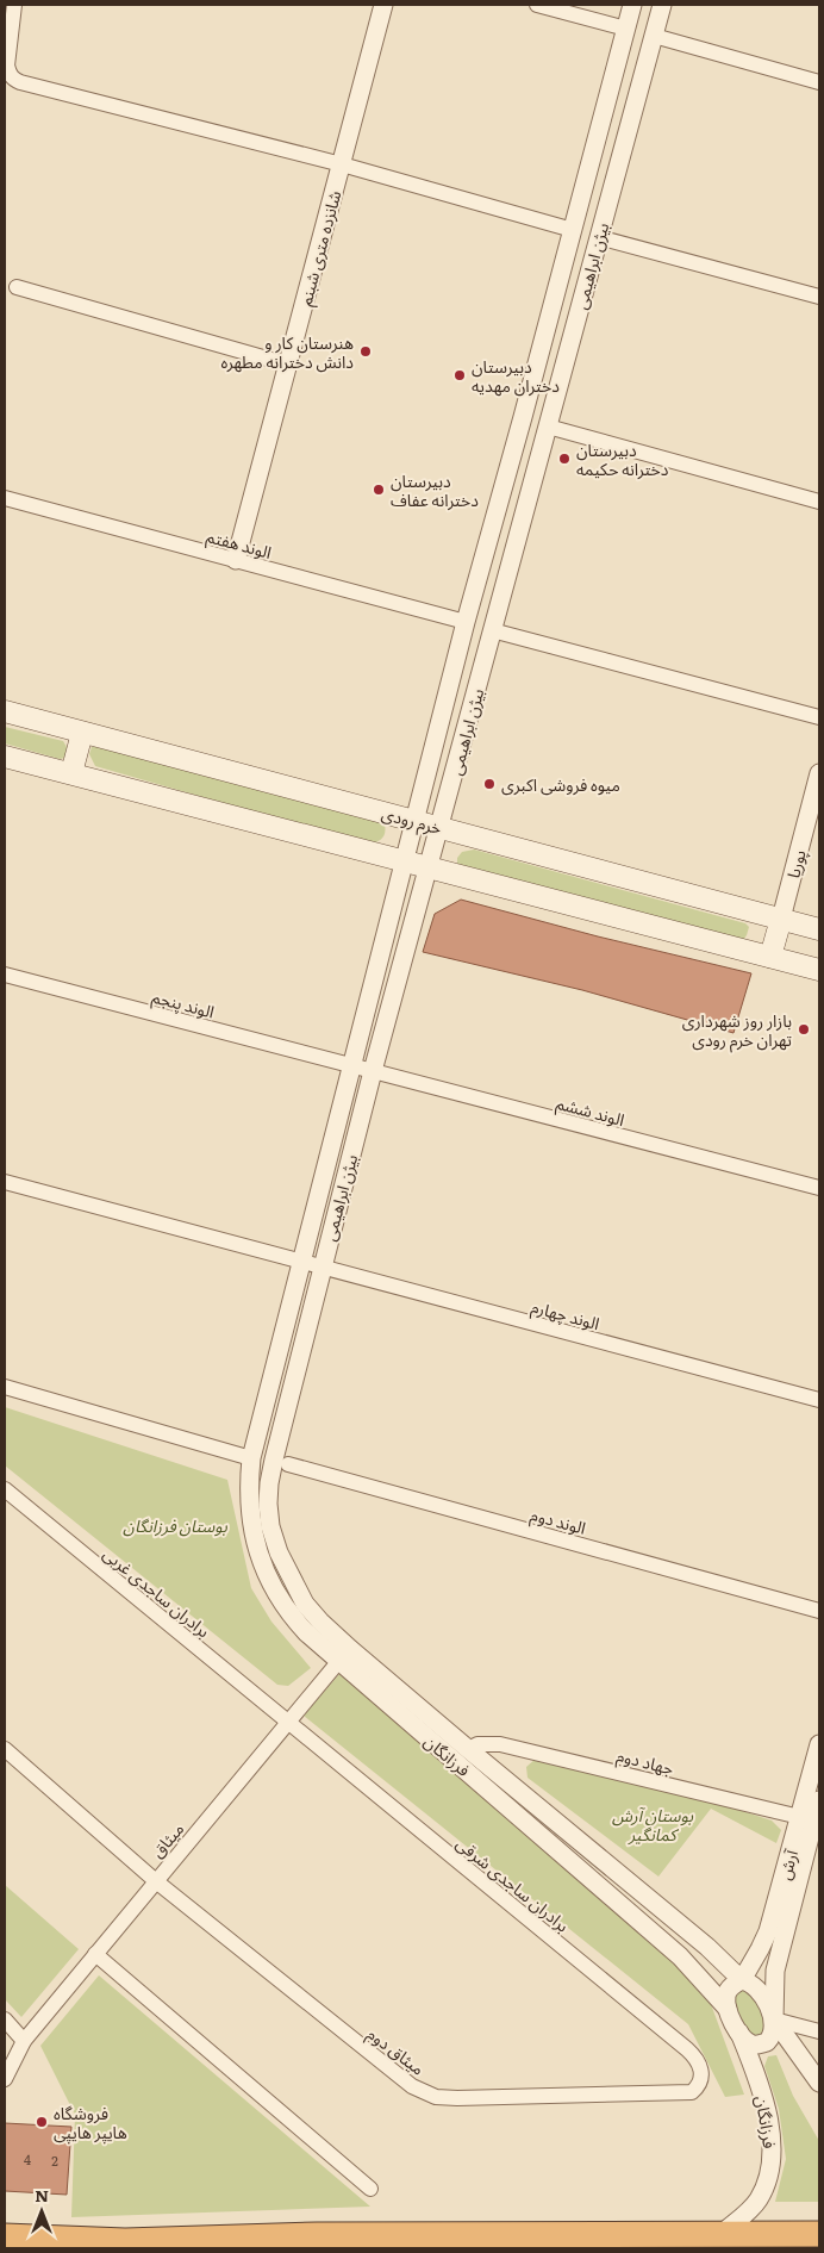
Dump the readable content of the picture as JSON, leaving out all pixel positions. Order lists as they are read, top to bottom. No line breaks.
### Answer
{"streets":{"main road":["خرم رودی"],"street":["شانزده متری شبنم","بیژن ابراهیمی","الوند هفتم","پوریا","الوند پنجم","الوند ششم","الوند چهارم","الوند دوم","برادران ساجدی غربی","فرزانگان","جهاد دوم","میثاق","آرش","برادران ساجدی شرقی","میثاق دوم"]},"crossings":[["شانزده متری شبنم","الوند هفتم"],["بیژن ابراهیمی","الوند هفتم"],["بیژن ابراهیمی","خرم رودی"],["بیژن ابراهیمی","الوند پنجم"],["بیژن ابراهیمی","الوند ششم"],["بیژن ابراهیمی","الوند چهارم"],["بیژن ابراهیمی","الوند دوم"],["بیژن ابراهیمی","فرزانگان"],["خرم رودی","پوریا"],["الوند پنجم","الوند ششم"],["الوند دوم","فرزانگان"],["برادران ساجدی غربی","میثاق"],["برادران ساجدی غربی","برادران ساجدی شرقی"],["فرزانگان","جهاد دوم"],["فرزانگان","میثاق"],["فرزانگان","آرش"],["جهاد دوم","آرش"],["میثاق","برادران ساجدی شرقی"],["میثاق","میثاق دوم"],["برادران ساجدی شرقی","میثاق دوم"]],"parks":["بوستان فرزانگان","بوستان آرش کمانگیر"],"places":["هنرستان کار و دانش دخترانه مطهره","دبیرستان دختران مهدیه","دبیرستان دخترانه حکیمه","دبیرستان دخترانه عفاف","میوه فروشی اکبری","بازار روز شهرداری تهران خرم رودی","فروشگاه هایپر هایپی"],"house_numbers":["4","2"],"north":"top"}
